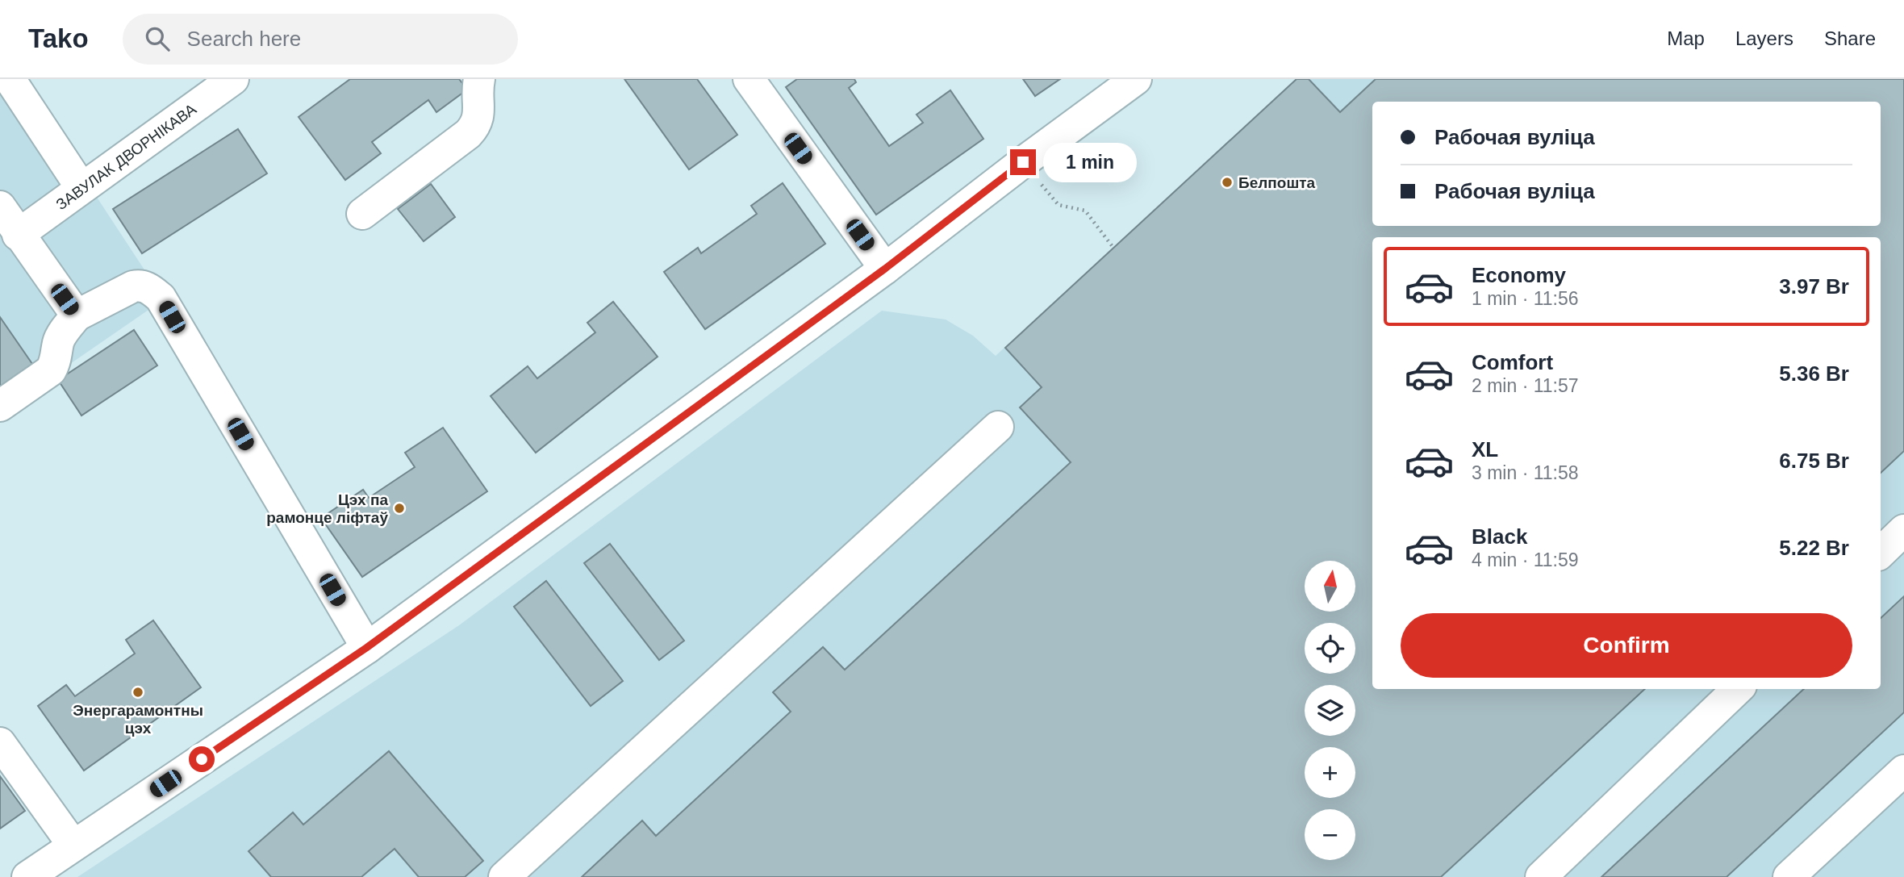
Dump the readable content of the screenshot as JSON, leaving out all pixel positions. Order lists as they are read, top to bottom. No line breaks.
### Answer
{"streets":{"street":["ЗАВУЛАК ДВОРНІКАВА"]},"places":["Белпошта","Цэх па рамонце ліфтаў","Энергарамонтны цэх"],"north":"top","page":{"header":"Tako","search":"Search here","nav":["Map","Layers","Share"],"banner":["Рабочая вуліца","Рабочая вуліца"],"bubble":"1 min","list":[{"name":"Economy","note":"1 min · 11:56","value":"3.97 Br"},{"name":"Comfort","note":"2 min · 11:57","value":"5.36 Br"},{"name":"XL","note":"3 min · 11:58","value":"6.75 Br"},{"name":"Black","note":"4 min · 11:59","value":"5.22 Br"}],"map_buttons":["+","−"],"buttons":"Confirm"}}
